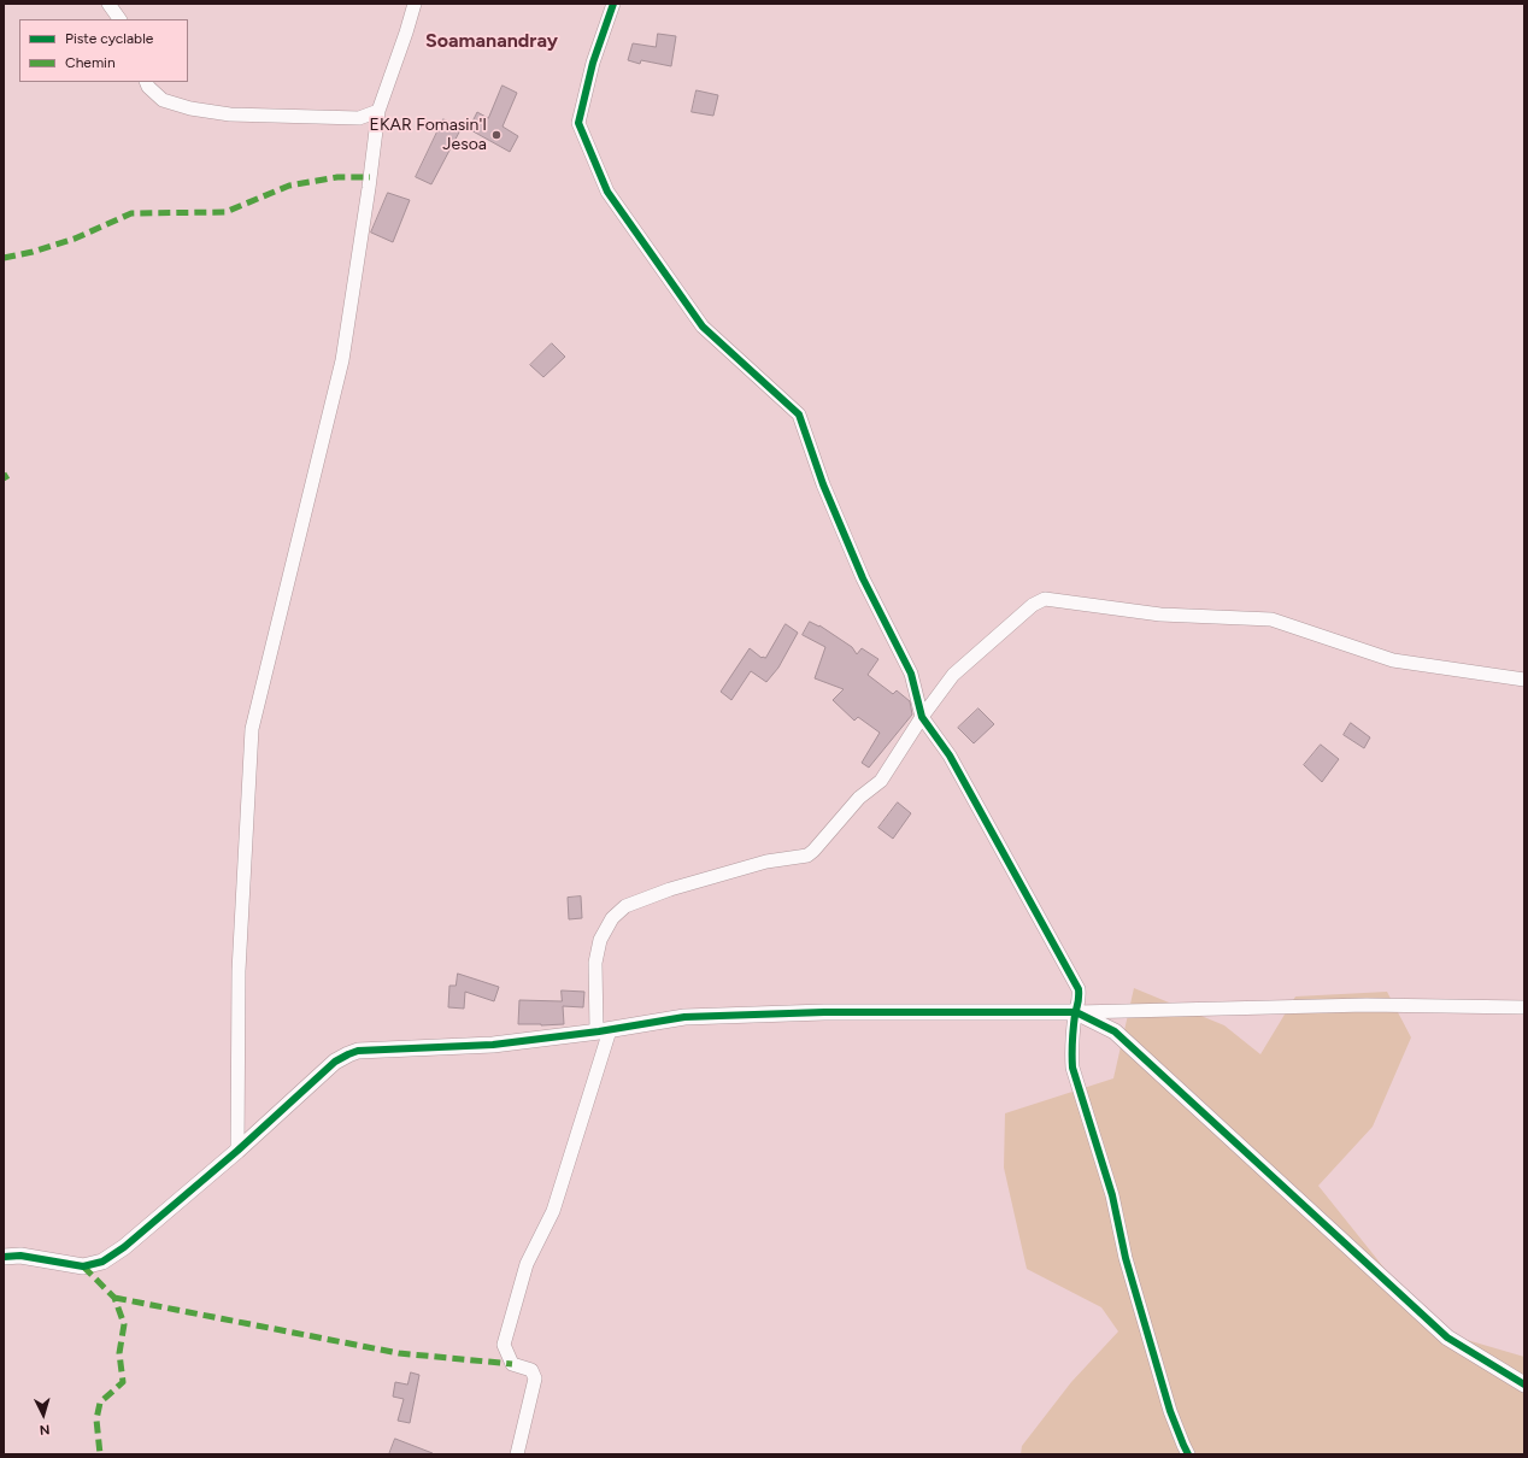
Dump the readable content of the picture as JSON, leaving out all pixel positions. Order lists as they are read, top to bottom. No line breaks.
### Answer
{"districts":["Soamanandray"],"places":["EKAR Fomasin'I Jesoa"],"legend":["Piste cyclable","Chemin"],"north":"bottom"}
